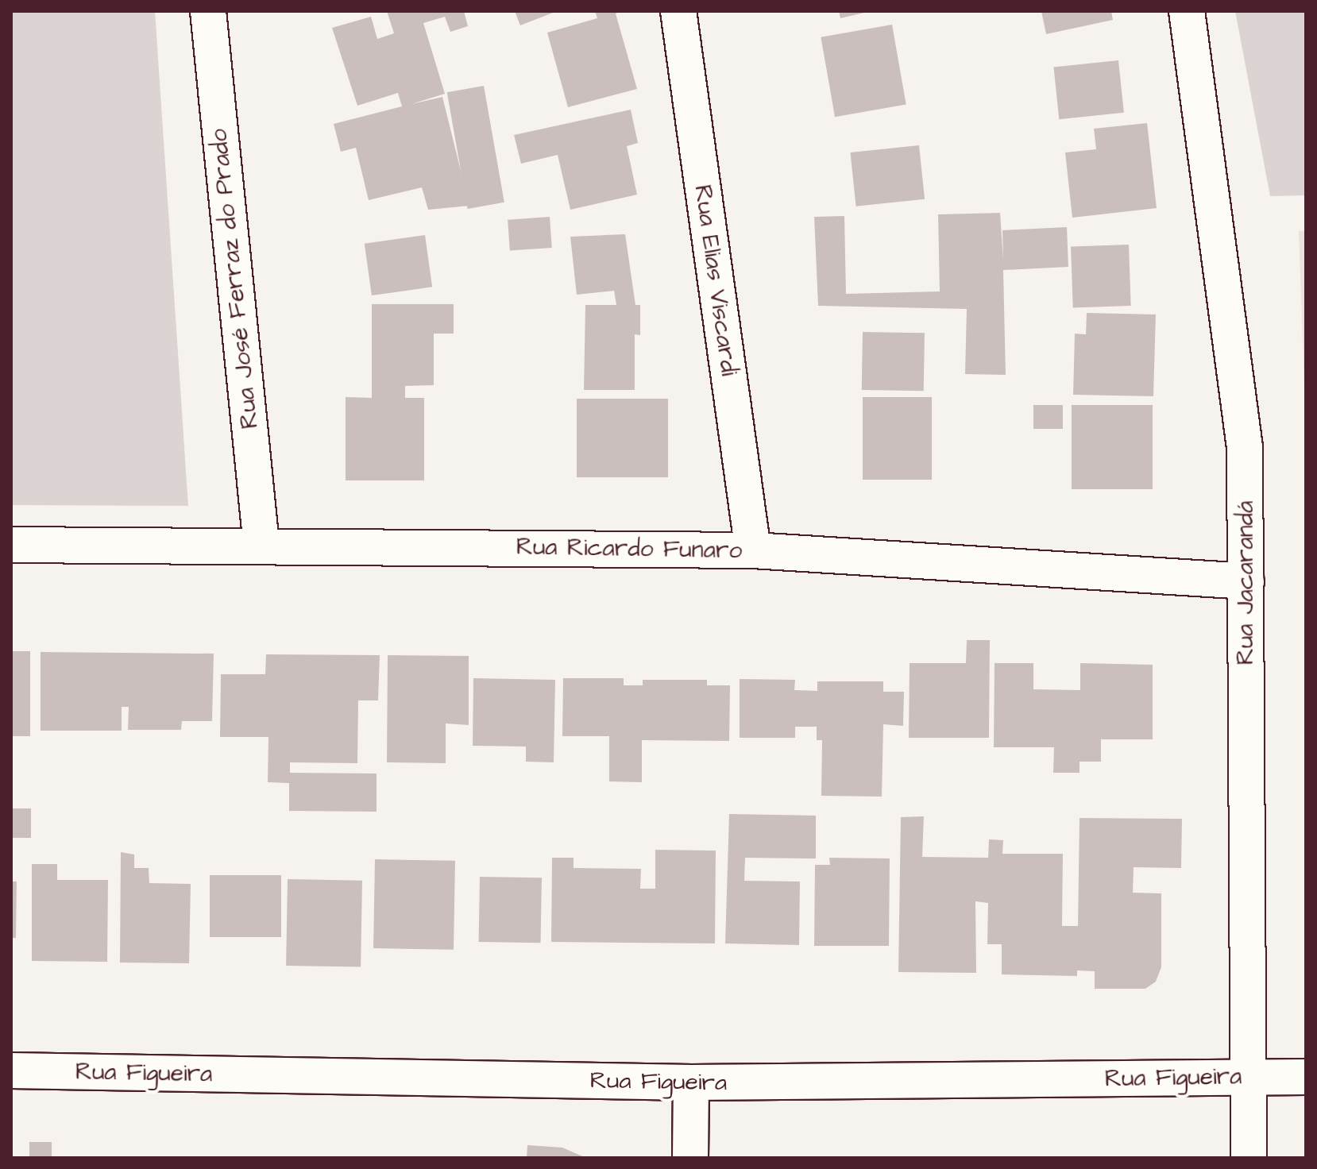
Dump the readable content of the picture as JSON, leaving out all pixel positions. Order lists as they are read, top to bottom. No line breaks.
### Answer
{"streets":{"street":["Rua José Ferraz do Prado","Rua Elias Viscardi","Rua Ricardo Funaro","Rua Jacarandá","Rua Figueira"]},"crossings":[["Rua José Ferraz do Prado","Rua Ricardo Funaro"],["Rua Elias Viscardi","Rua Ricardo Funaro"],["Rua Ricardo Funaro","Rua Jacarandá"],["Rua Jacarandá","Rua Figueira"]]}
